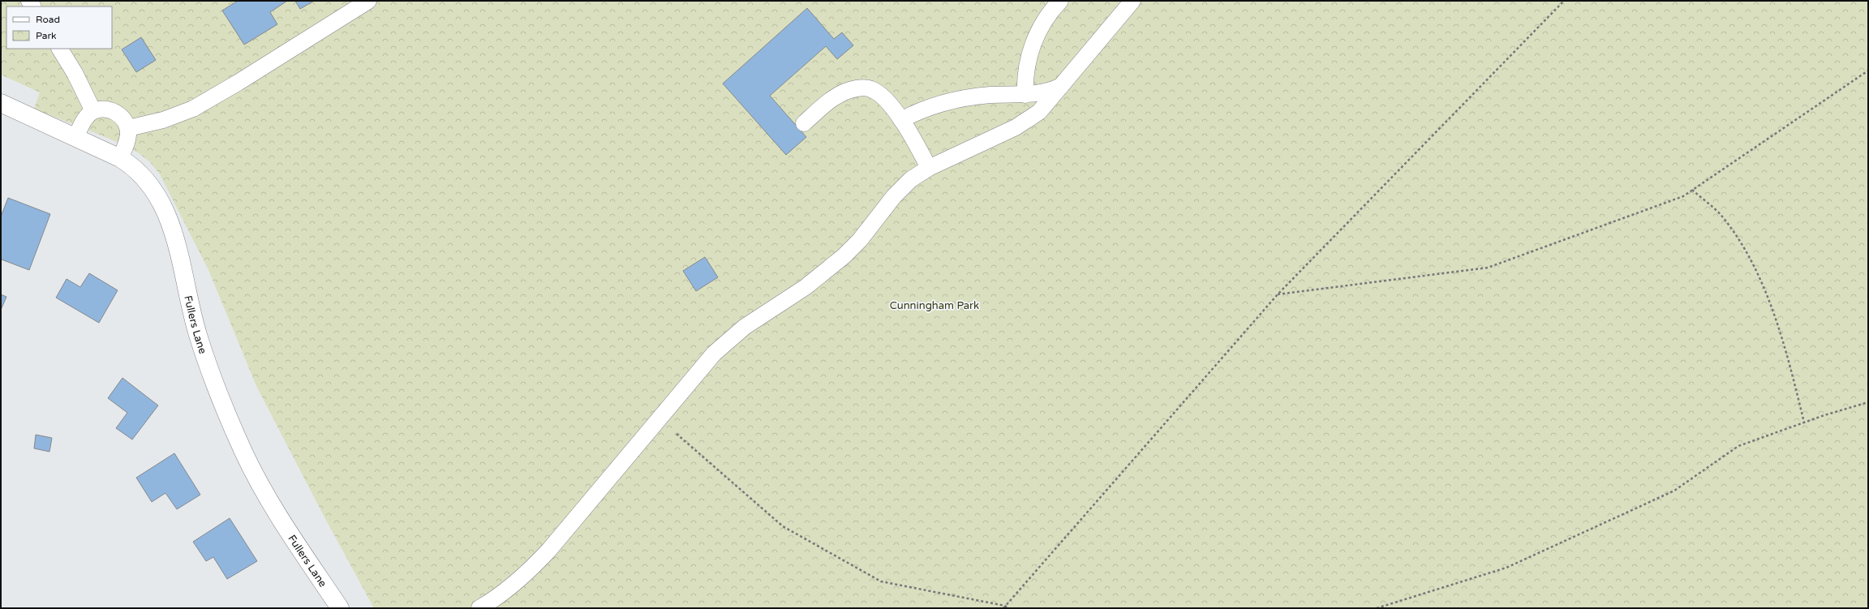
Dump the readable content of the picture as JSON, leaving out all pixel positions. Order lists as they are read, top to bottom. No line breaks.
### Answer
{"streets":{"street":["Fullers Lane"]},"parks":["Cunningham Park"],"legend":["Road","Park"]}
